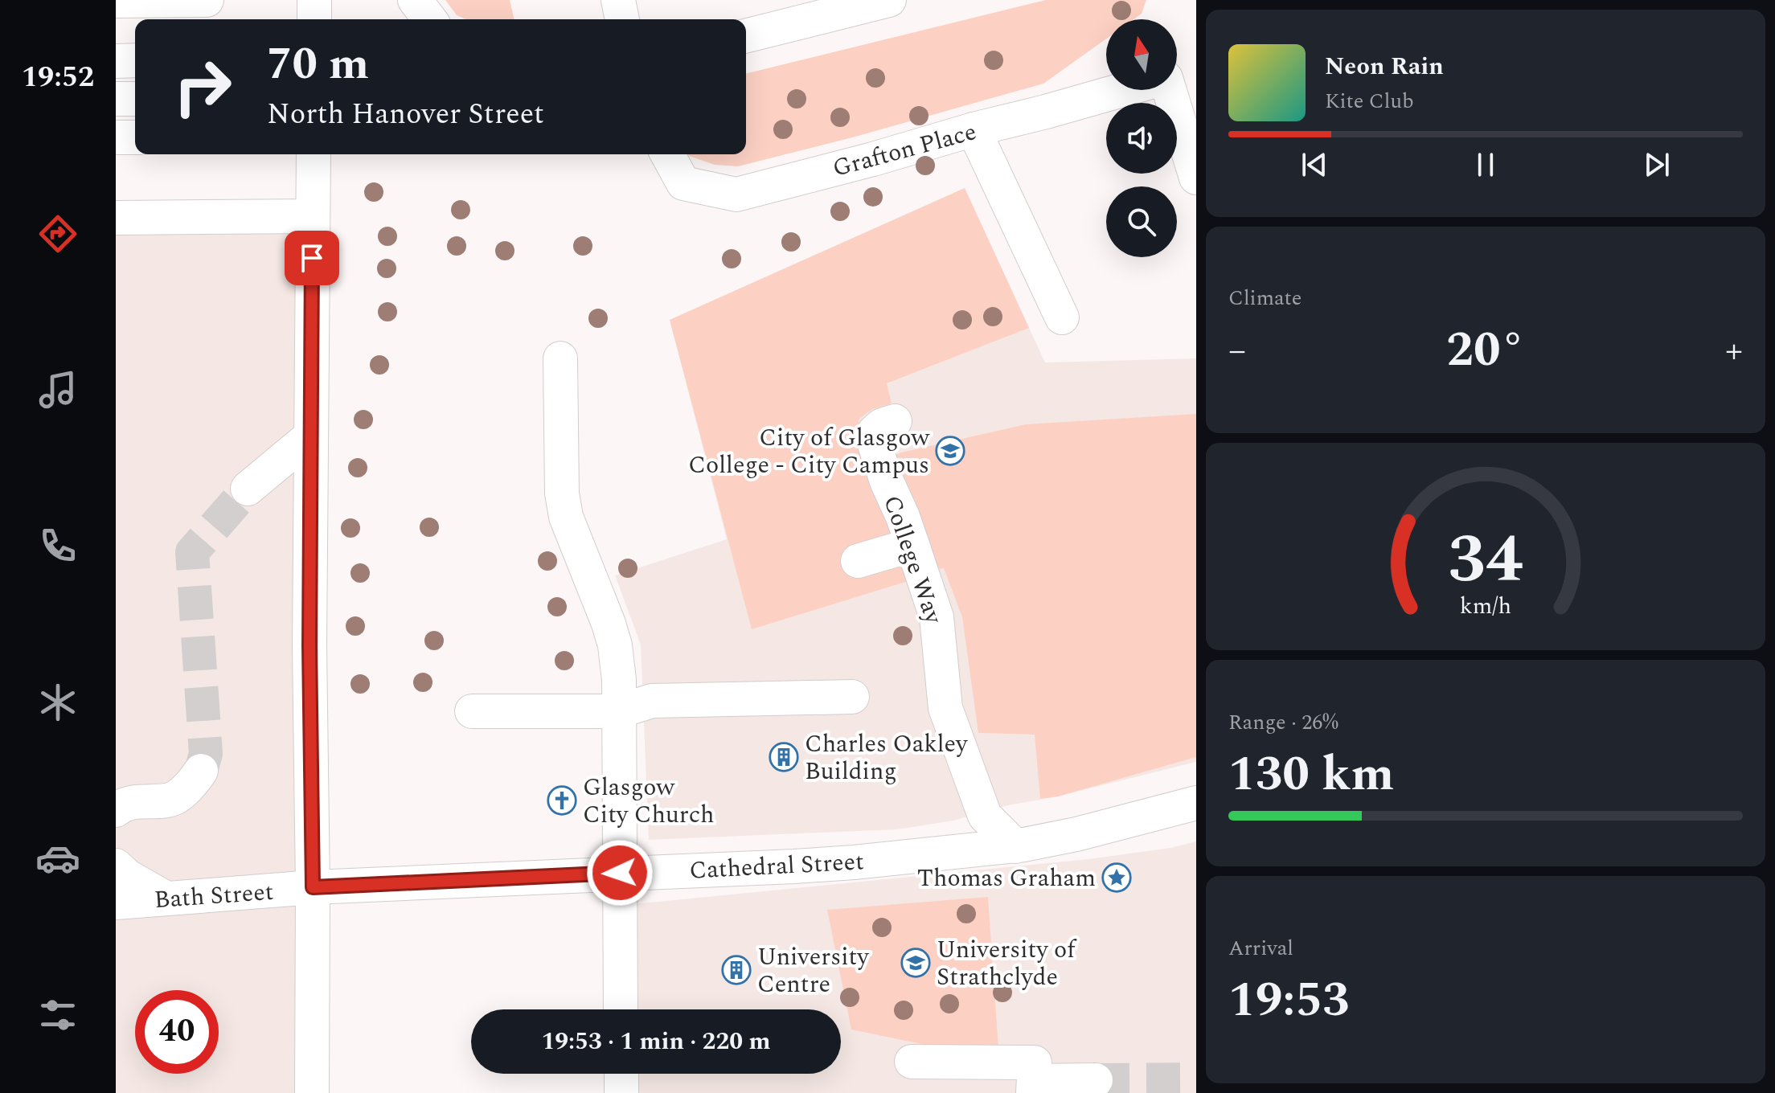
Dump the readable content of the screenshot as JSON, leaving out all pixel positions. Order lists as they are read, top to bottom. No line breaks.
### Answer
{"streets":{"street":["Grafton Place","College Way","Cathedral Street","Bath Street"]},"crossings":[["College Way","Cathedral Street"],["Cathedral Street","Bath Street"]],"places":{"school or university":["City of Glasgow College - City Campus","University of Strathclyde"],"building":["Charles Oakley Building","University Centre"],"church":["Glasgow City Church"],"place":["Thomas Graham"]},"north":"top","page":{"tabs":"19:52","turn":["70 m","North Hanover Street"],"song":["Neon Rain","Kite Club"],"tile":["Climate",["Range · 26%","130 km"],["Arrival","19:53"]],"heat":["−","20°","+"],"limit":"40","trip":"19:53 · 1 min · 220 m","gauge":["34","km/h"]}}
